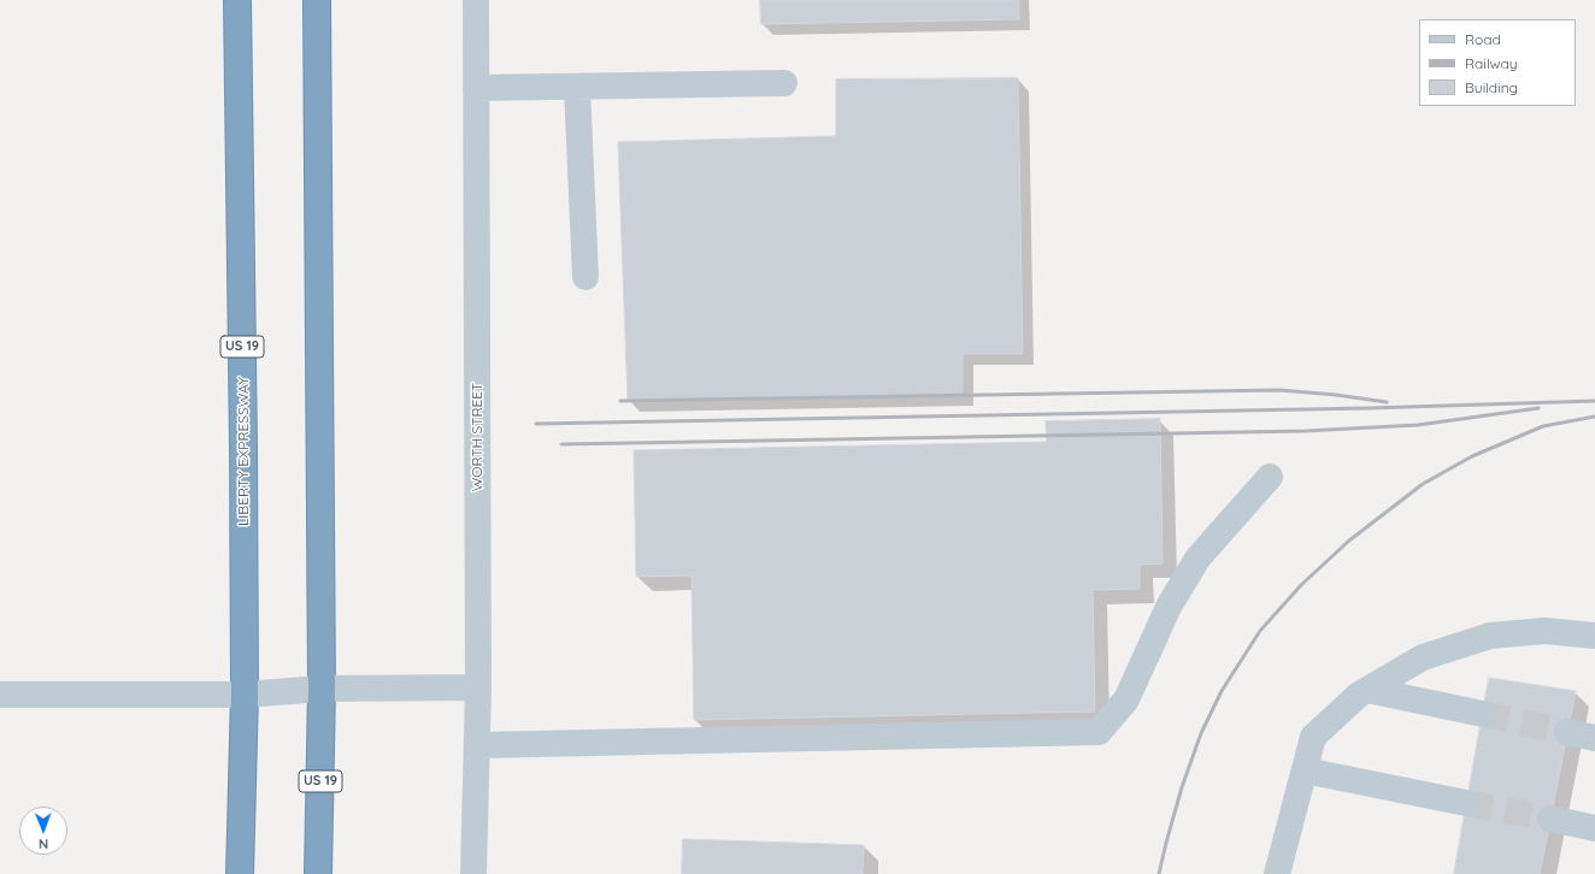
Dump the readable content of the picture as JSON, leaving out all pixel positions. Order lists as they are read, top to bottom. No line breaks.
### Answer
{"streets":{"highway":["US 19","LIBERTY EXPRESSWAY"],"street":["WORTH STREET"]},"legend":["Road","Railway","Building"],"north":"bottom"}
